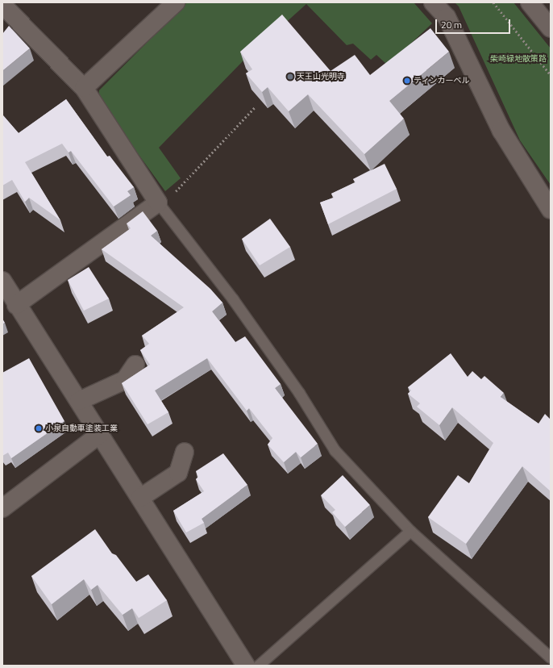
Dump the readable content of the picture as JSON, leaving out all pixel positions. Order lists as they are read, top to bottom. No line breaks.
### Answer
{"parks":["柴崎緑地散策路"],"places":["天王山光明寺","ティンカーベル","小泉自動車塗装工業"],"scale_bar":"20 m"}
